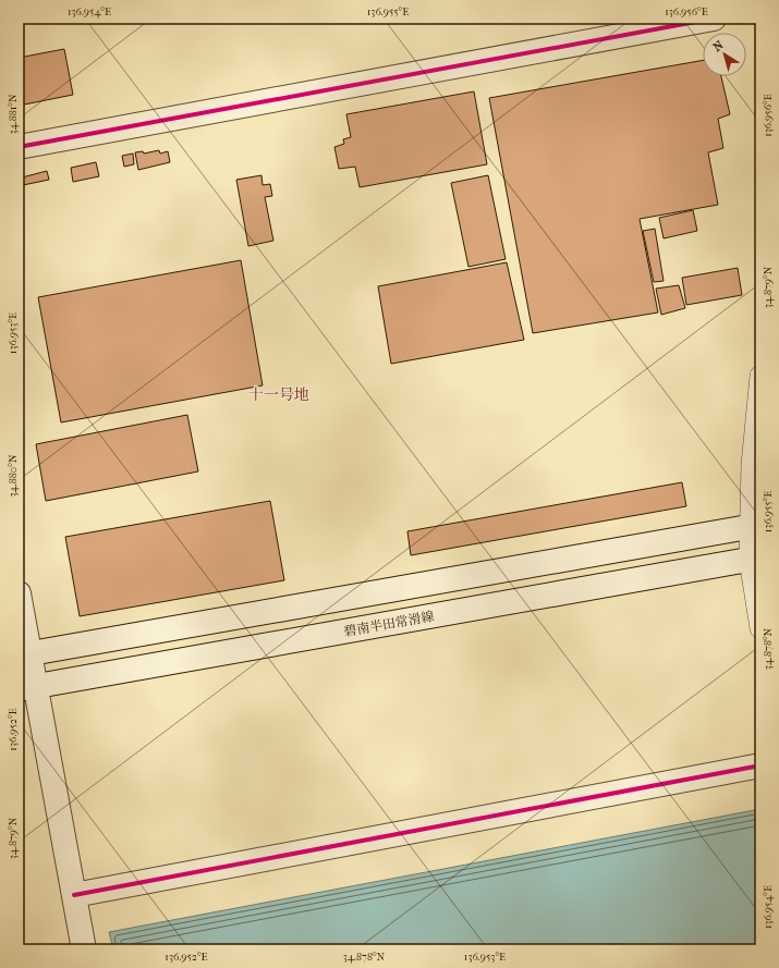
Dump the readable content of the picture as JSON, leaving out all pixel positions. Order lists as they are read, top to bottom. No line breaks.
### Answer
{"streets":{"street":["碧南半田常滑線"]},"districts":["十一号地"],"north":"top left","coordinates":["136.954°E","136.955°E","136.956°E","34.881°N","34.879°N","136.953°E","34.880°N","34.878°N","136.952°E"]}
